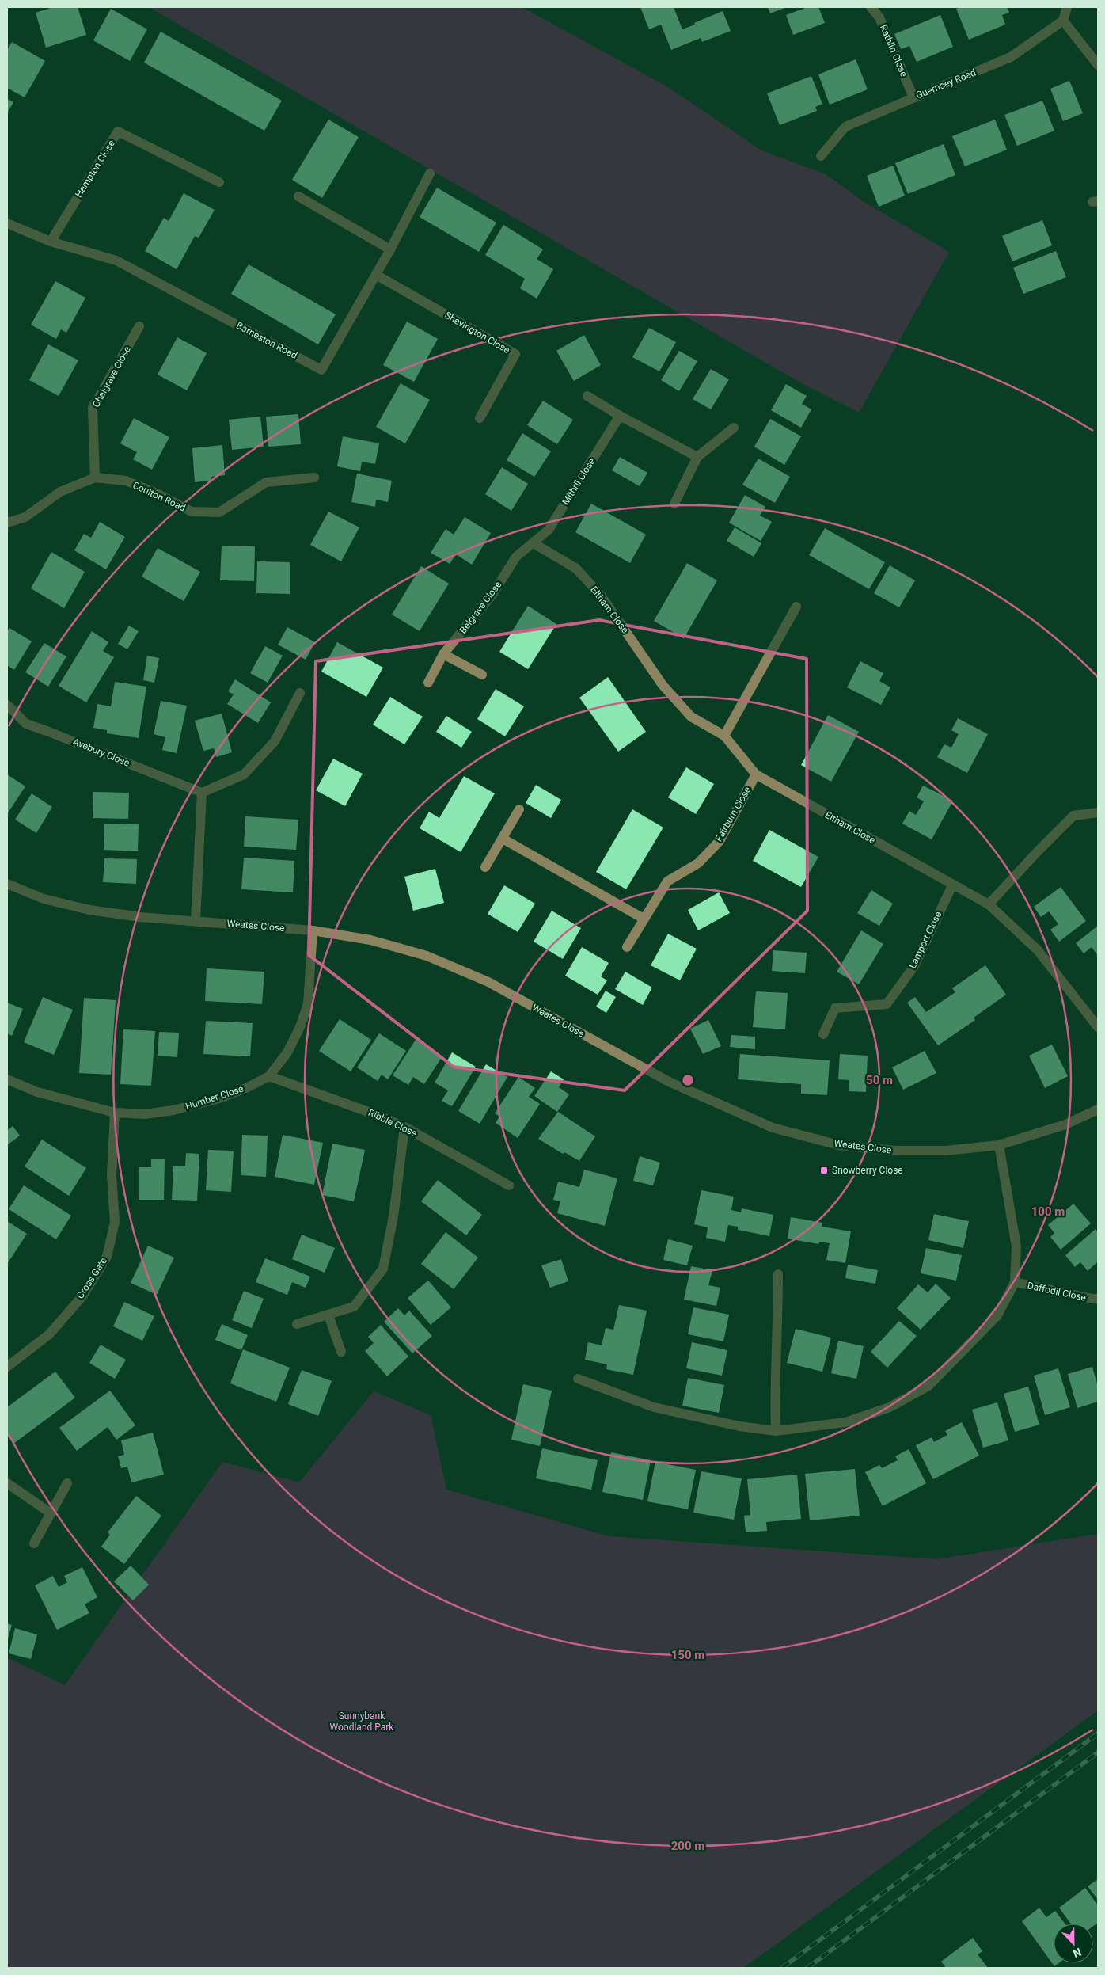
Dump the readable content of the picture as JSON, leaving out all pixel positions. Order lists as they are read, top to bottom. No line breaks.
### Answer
{"streets":{"street":["Rathlin Close","Guernsey Road","Hampton Close","Shevington Close","Barneston Road","Chalgrave Close","Mithril Close","Coulton Road","Belgrave Close","Eltham Close","Avebury Close","Fairburn Close","Weates Close","Lamport Close","Humber Close","Ribble Close","Cross Gate","Daffodil Close"]},"crossings":[["Rathlin Close","Guernsey Road"],["Hampton Close","Barneston Road"],["Shevington Close","Barneston Road"],["Chalgrave Close","Coulton Road"],["Mithril Close","Belgrave Close"],["Mithril Close","Eltham Close"],["Belgrave Close","Eltham Close"],["Eltham Close","Fairburn Close"],["Eltham Close","Lamport Close"],["Weates Close","Humber Close"],["Humber Close","Ribble Close"],["Humber Close","Cross Gate"]],"parks":["Sunnybank Woodland Park"],"places":{"transit":["Snowberry Close"]},"north":"bottom","rings":["50 m","100 m","150 m","200 m"]}
